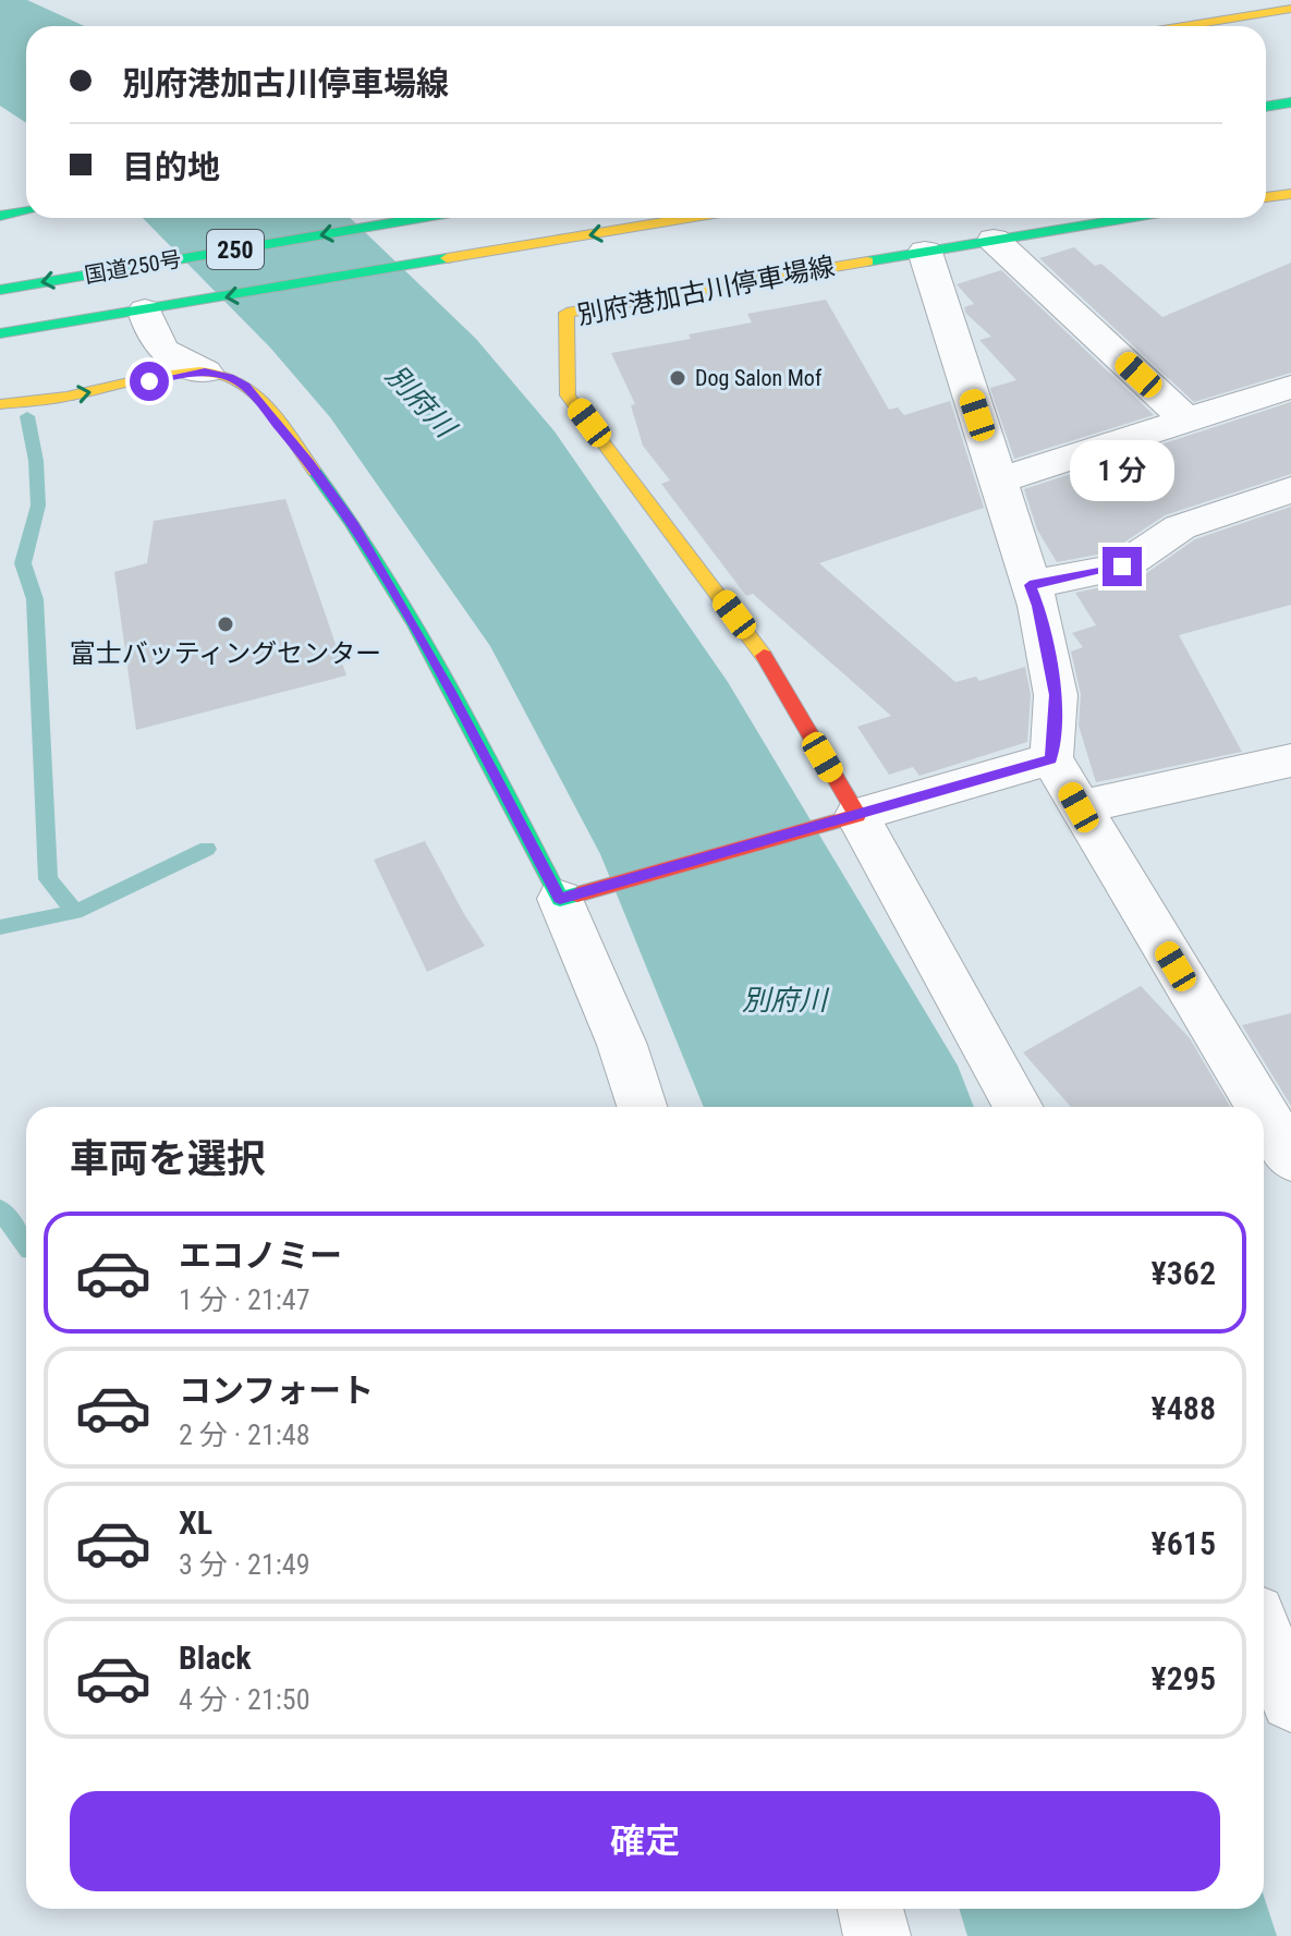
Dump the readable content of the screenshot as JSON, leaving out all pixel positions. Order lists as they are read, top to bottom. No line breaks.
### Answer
{"streets":{"main road":["250","国道250号","別府港加古川停車場線"]},"water":["別府川"],"places":["Dog Salon Mof","富士バッティングセンター"],"page":{"banner":["別府港加古川停車場線","目的地"],"bubble":"1 分","heading":"車両を選択","list":[{"name":"エコノミー","note":"1 分 · 21:47","value":"¥362"},{"name":"コンフォート","note":"2 分 · 21:48","value":"¥488"},{"name":"XL","note":"3 分 · 21:49","value":"¥615"},{"name":"Black","note":"4 分 · 21:50","value":"¥295"}],"buttons":"確定"}}
